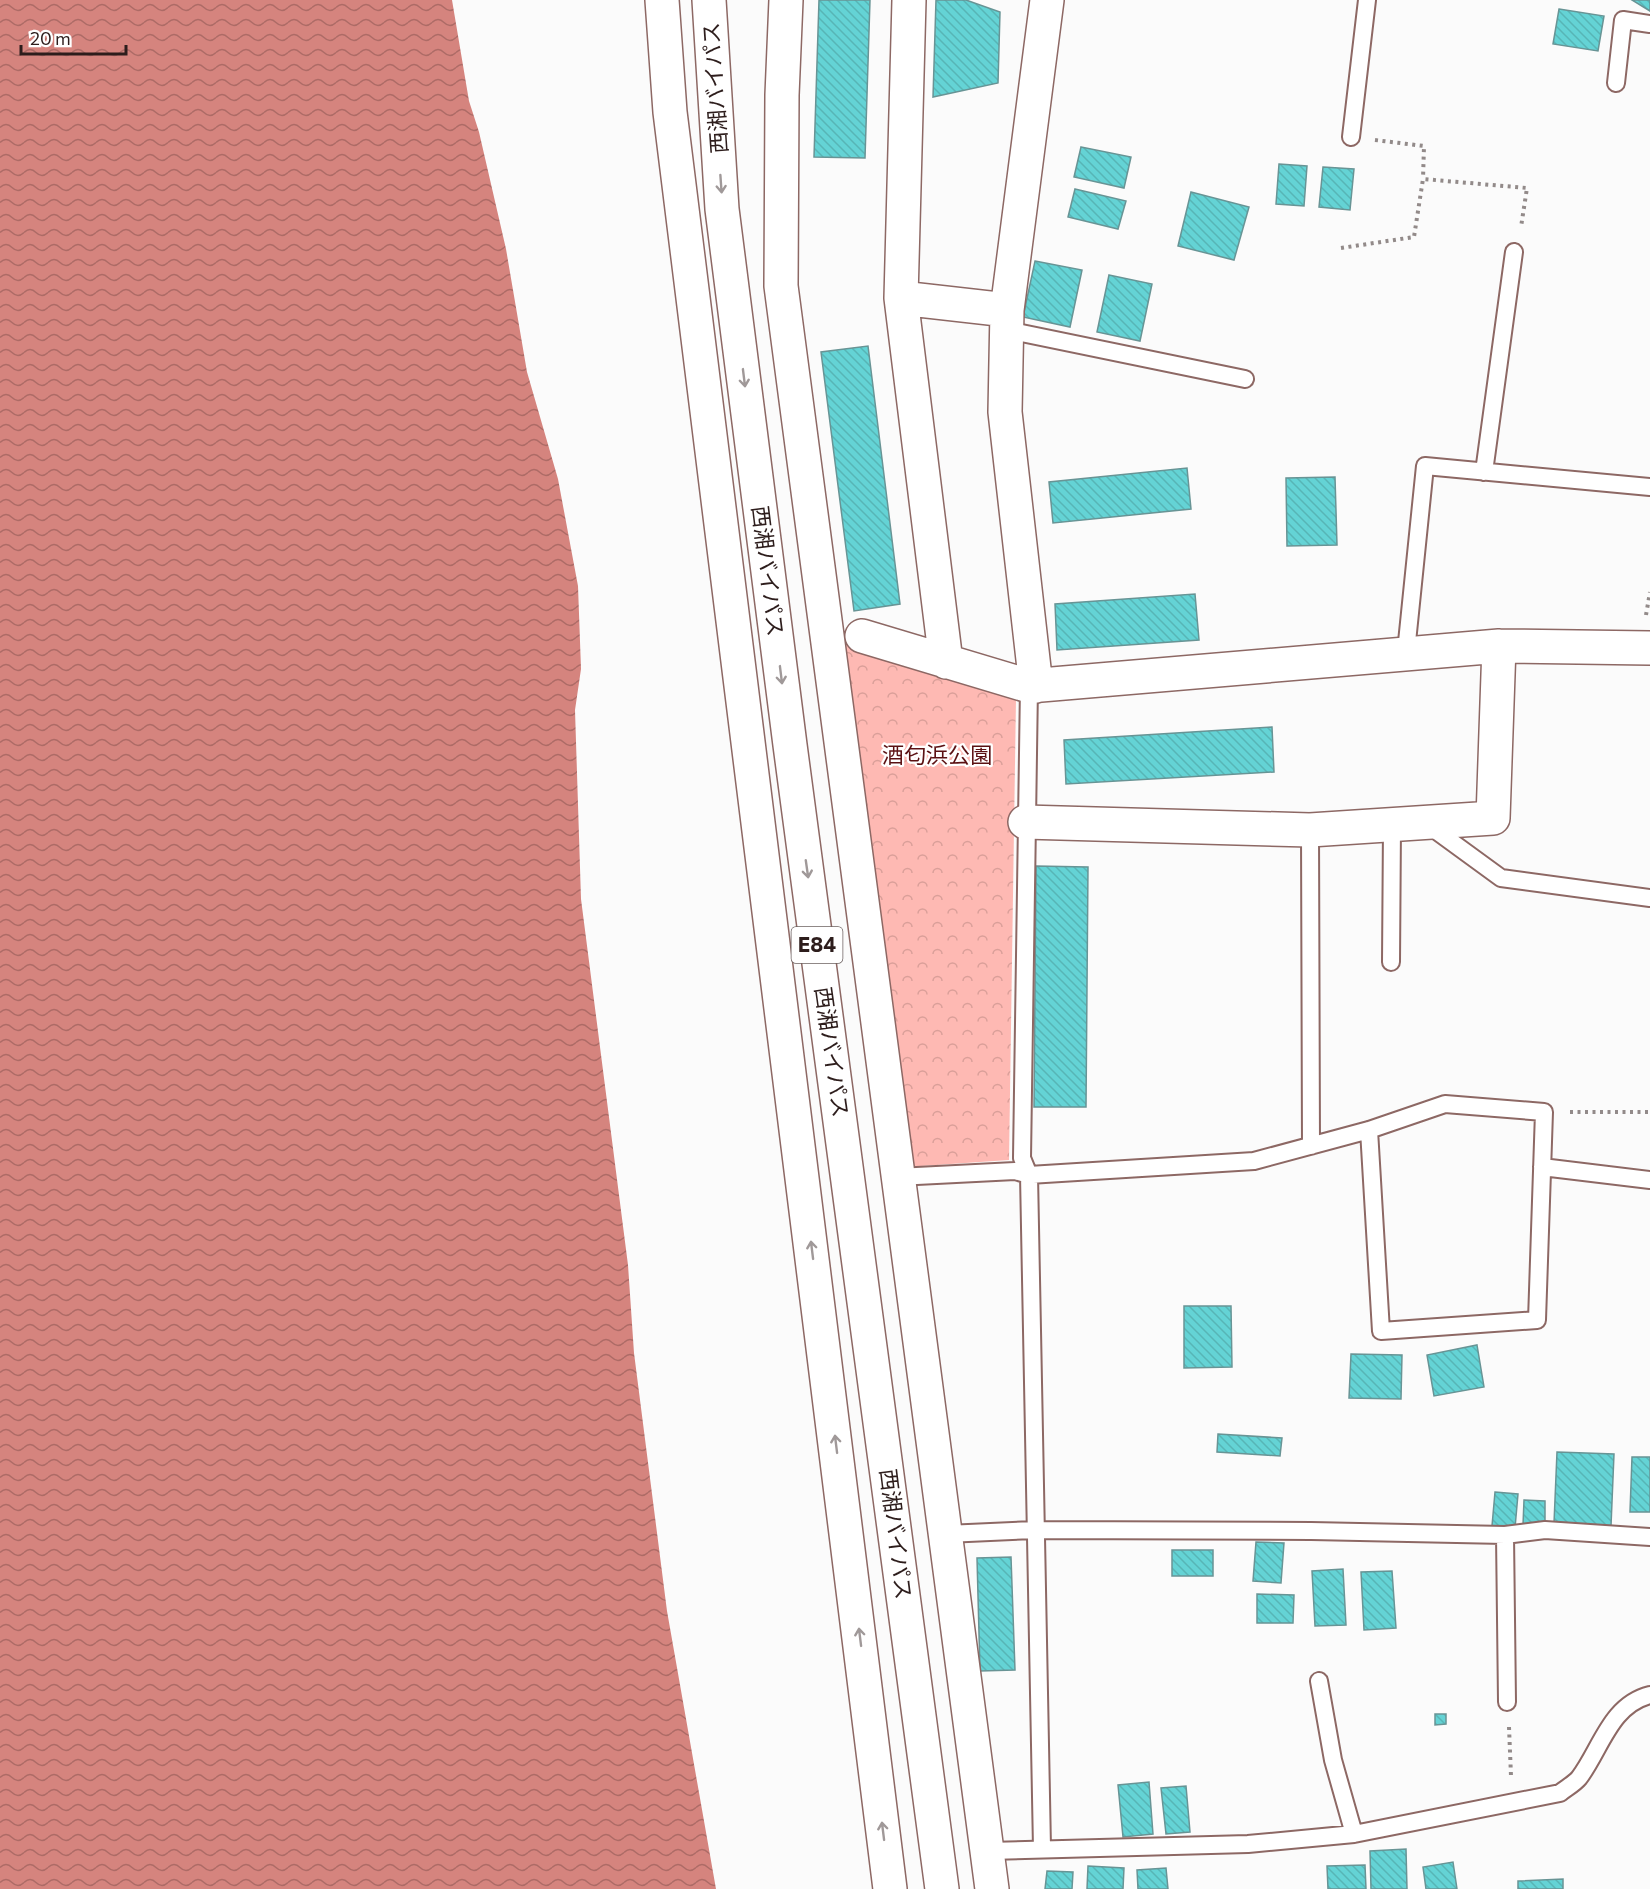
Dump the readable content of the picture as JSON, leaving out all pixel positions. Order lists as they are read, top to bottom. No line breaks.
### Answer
{"streets":{"main road":["西湘バイパス","E84"]},"parks":["酒匂浜公園"],"scale_bar":"20 m"}
